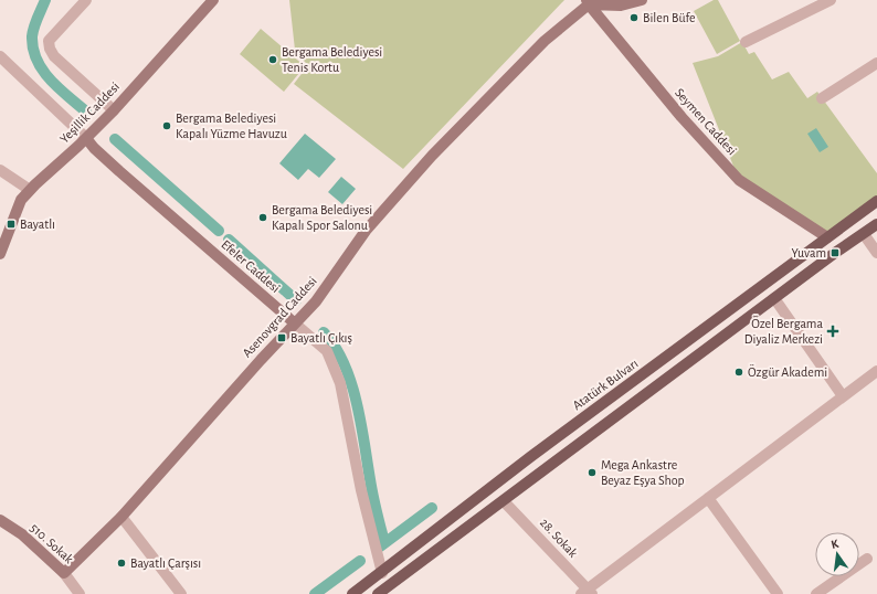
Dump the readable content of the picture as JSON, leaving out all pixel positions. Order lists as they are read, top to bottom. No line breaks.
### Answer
{"streets":{"main road":["Yeşillik Caddesi","Seymen Caddesi","Efeler Caddesi","Asenovgrad Caddesi","Atatürk Bulvarı","510. Sokak"],"street":["28. Sokak"]},"crossings":[["Yeşillik Caddesi","Efeler Caddesi"],["Seymen Caddesi","Asenovgrad Caddesi"],["Seymen Caddesi","Atatürk Bulvarı"],["Efeler Caddesi","Asenovgrad Caddesi"],["Efeler Caddesi","Atatürk Bulvarı"],["Asenovgrad Caddesi","510. Sokak"]],"places":{"other":["Bilen Büfe","Bergama Belediyesi Tenis Kortu","Bergama Belediyesi Kapalı Yüzme Havuzu","Bergama Belediyesi Kapalı Spor Salonu","Özgür Akademi","Mega Ankastre Beyaz Eşya Shop","Bayatlı Çarşısı"],"transit":["Bayatlı","Yuvam","Bayatlı Çıkış"],"health":["Özel Bergama Diyaliz Merkezi"]},"north":"top"}
